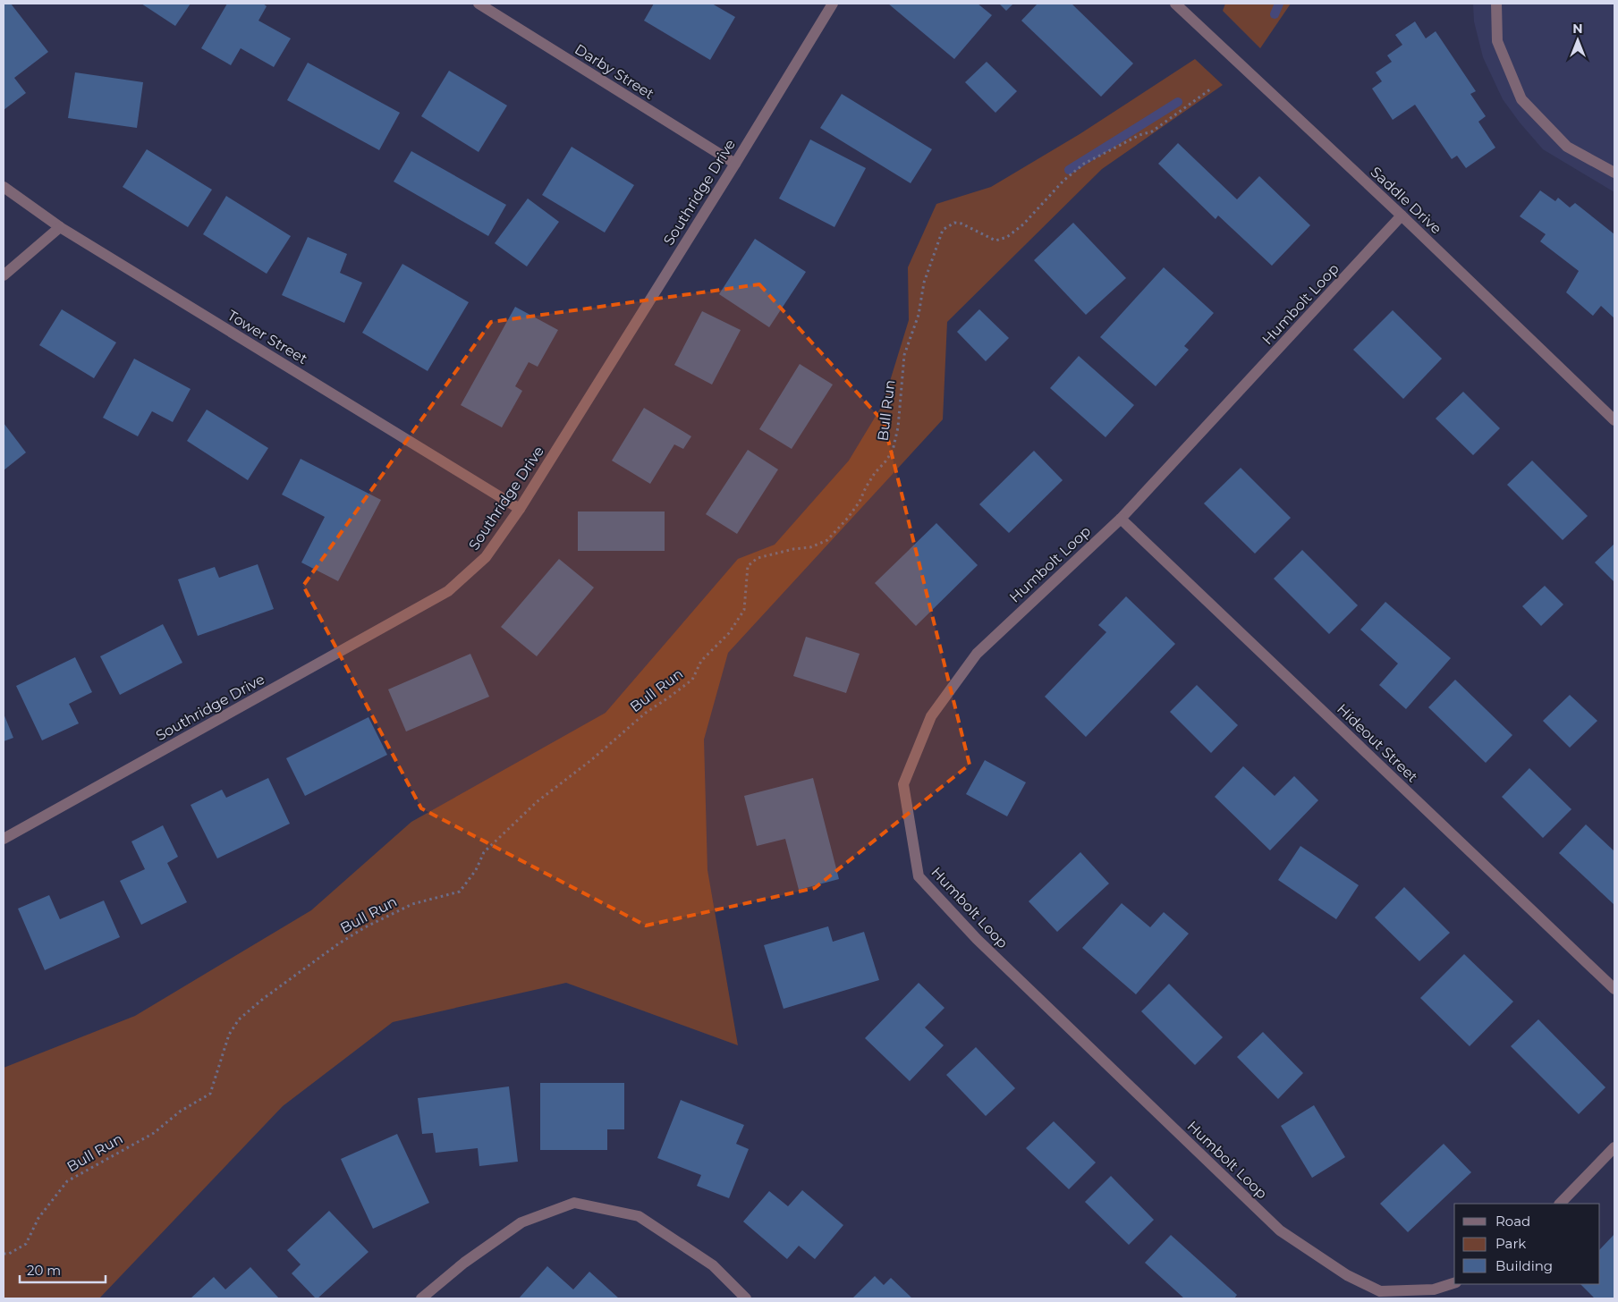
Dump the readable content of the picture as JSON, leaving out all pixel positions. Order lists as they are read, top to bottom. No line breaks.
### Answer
{"streets":{"street":["Darby Street","Southridge Drive","Saddle Drive","Humbolt Loop","Tower Street","Hideout Street"],"path":["Bull Run"]},"crossings":[["Darby Street","Southridge Drive"],["Southridge Drive","Tower Street"],["Saddle Drive","Humbolt Loop"],["Humbolt Loop","Hideout Street"]],"legend":["Road","Park","Building"],"scale_bar":"20 m","north":"top"}
